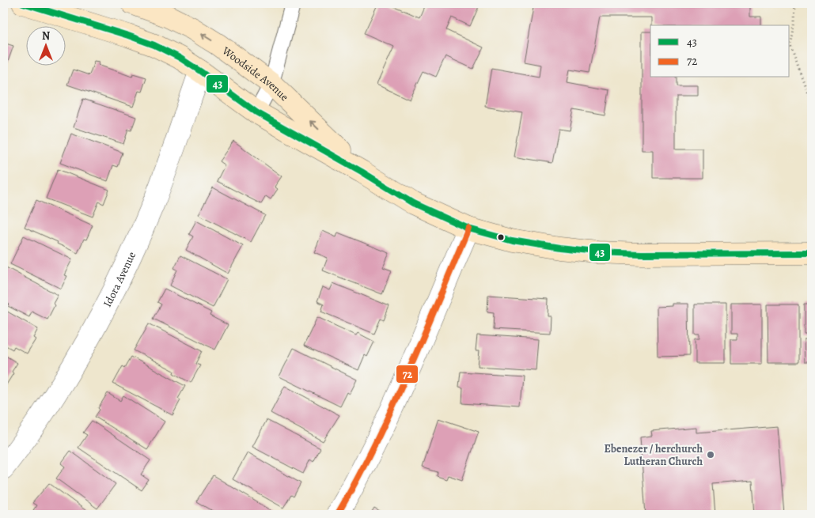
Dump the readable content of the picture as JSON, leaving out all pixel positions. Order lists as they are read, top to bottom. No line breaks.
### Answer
{"streets":{"main road":["Woodside Avenue"],"street":["Idora Avenue"]},"crossings":[["Woodside Avenue","Idora Avenue"]],"places":["Ebenezer / herchurch Lutheran Church"],"lines":["transit line 43","transit line 72"],"legend":["43","72"],"north":"top"}
